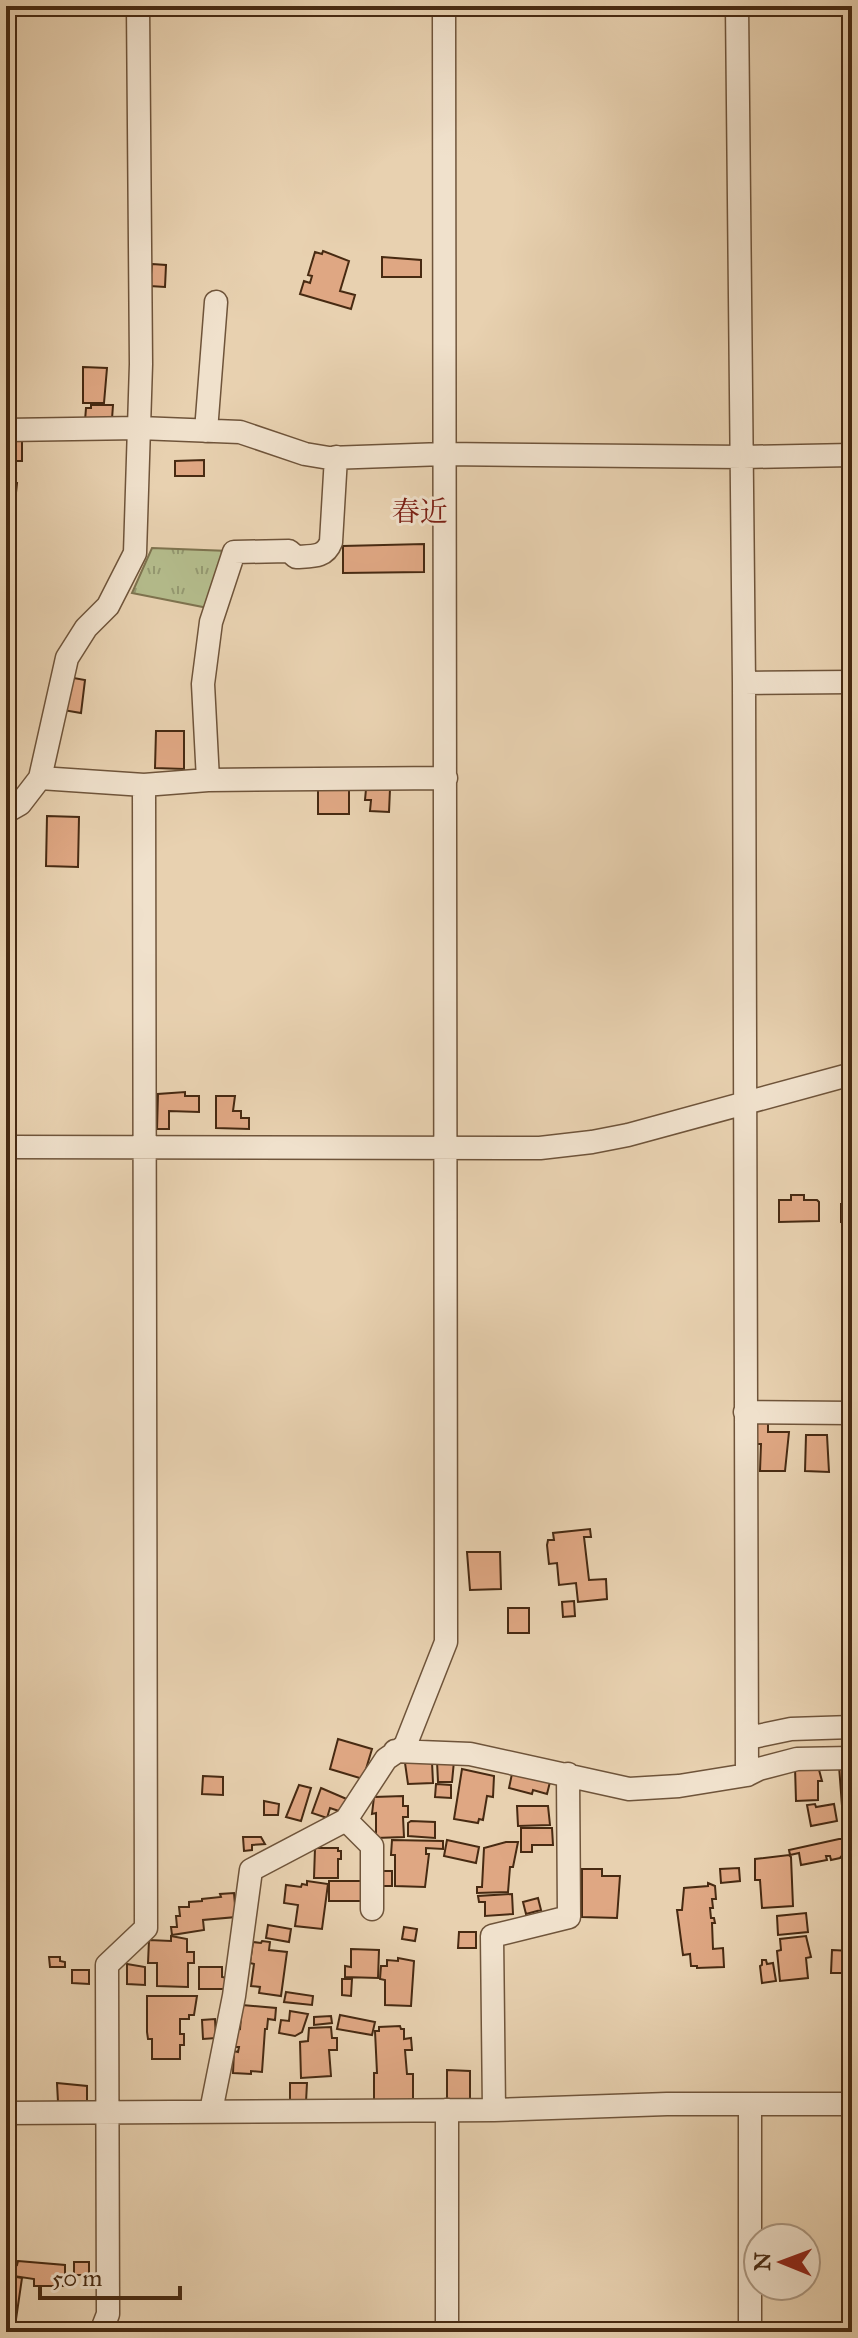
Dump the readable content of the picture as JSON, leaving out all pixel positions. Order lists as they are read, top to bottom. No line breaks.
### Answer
{"districts":["春近"],"scale_bar":"50 m","north":"left"}
